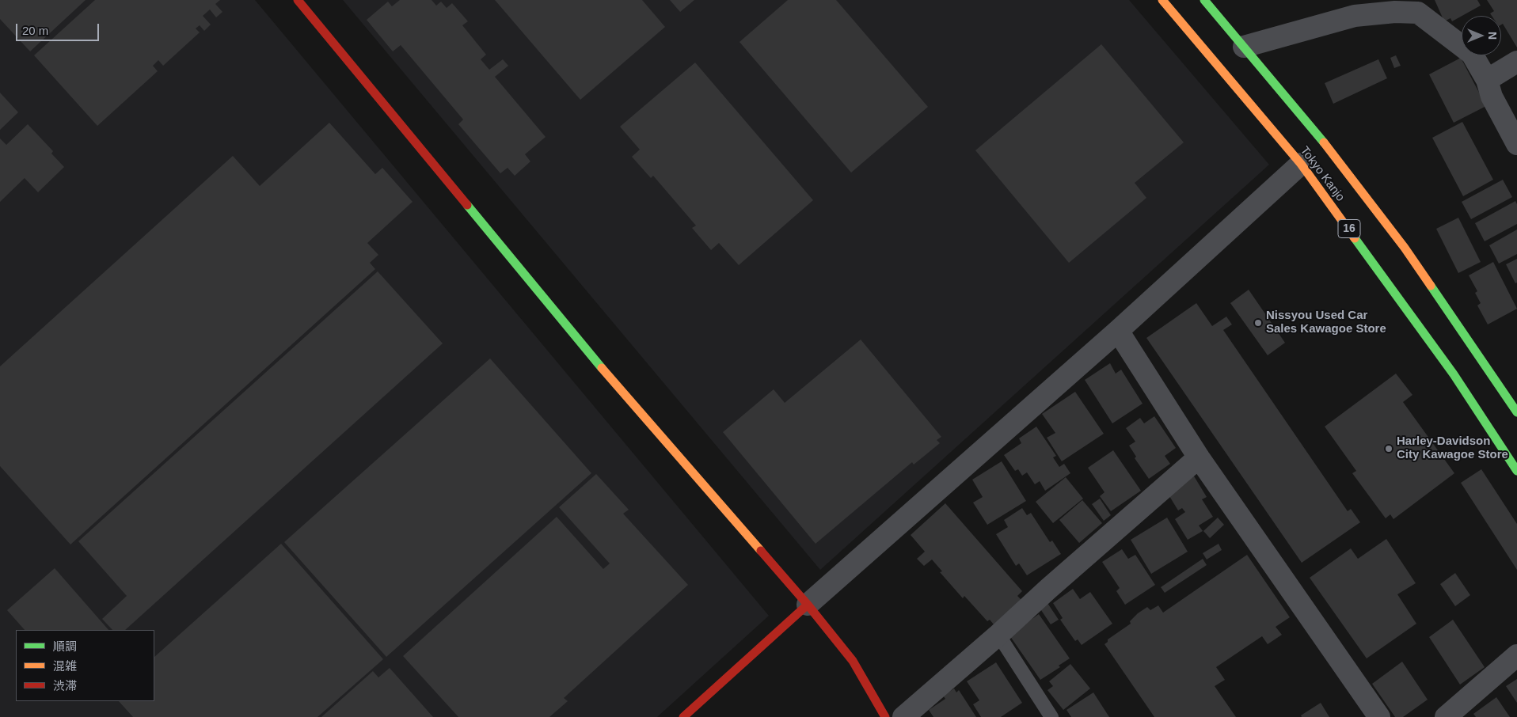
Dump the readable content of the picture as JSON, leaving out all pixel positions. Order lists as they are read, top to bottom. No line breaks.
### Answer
{"streets":{"main road":["Tokyo Kanjo","16"]},"places":["Nissyou Used Car Sales Kawagoe Store","Harley-Davidson City Kawagoe Store"],"legend":["順調","混雑","渋滞"],"scale_bar":"20 m","north":"right"}
